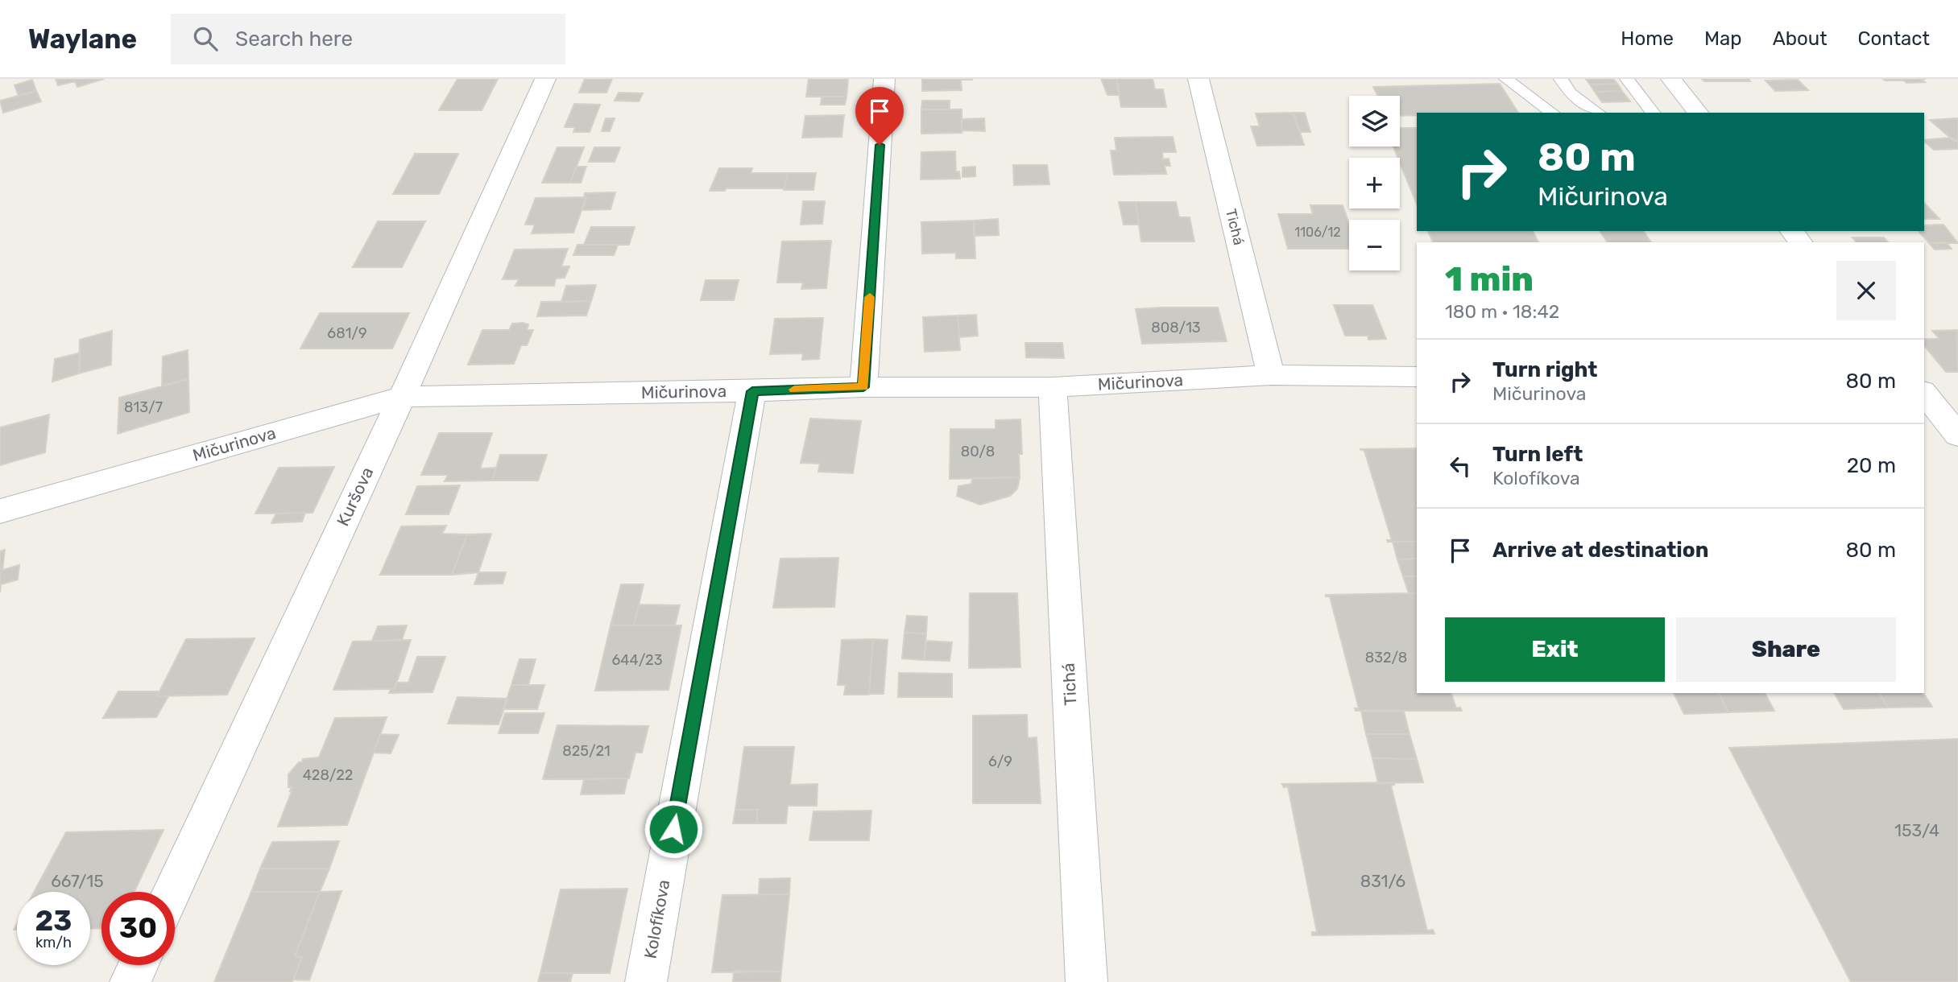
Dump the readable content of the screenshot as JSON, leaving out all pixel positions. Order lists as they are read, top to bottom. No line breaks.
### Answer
{"streets":{"street":["Tichá","Mičurinova","Kuršova","Kolofíkova"]},"crossings":[["Tichá","Mičurinova"],["Mičurinova","Kuršova"],["Mičurinova","Kolofíkova"]],"house_numbers":["1106/12","808/13","681/9","813/7","80/8","832/8","644/23","825/21","6/9","428/22","153/4","667/15","831/6"],"page":{"header":"Waylane","search":"Search here","nav":["Home","Map","About","Contact"],"map_buttons":["+","−"],"turn":["80 m","Mičurinova"],"heading":["1 min","180 m · 18:42"],"list":[{"name":"Turn right","note":"Mičurinova","value":"80 m"},{"name":"Turn left","note":"Kolofíkova","value":"20 m"},{"name":"Arrive at destination","value":"80 m"}],"buttons":["Exit","Share"],"speed":"23 km/h","limit":"30"}}
